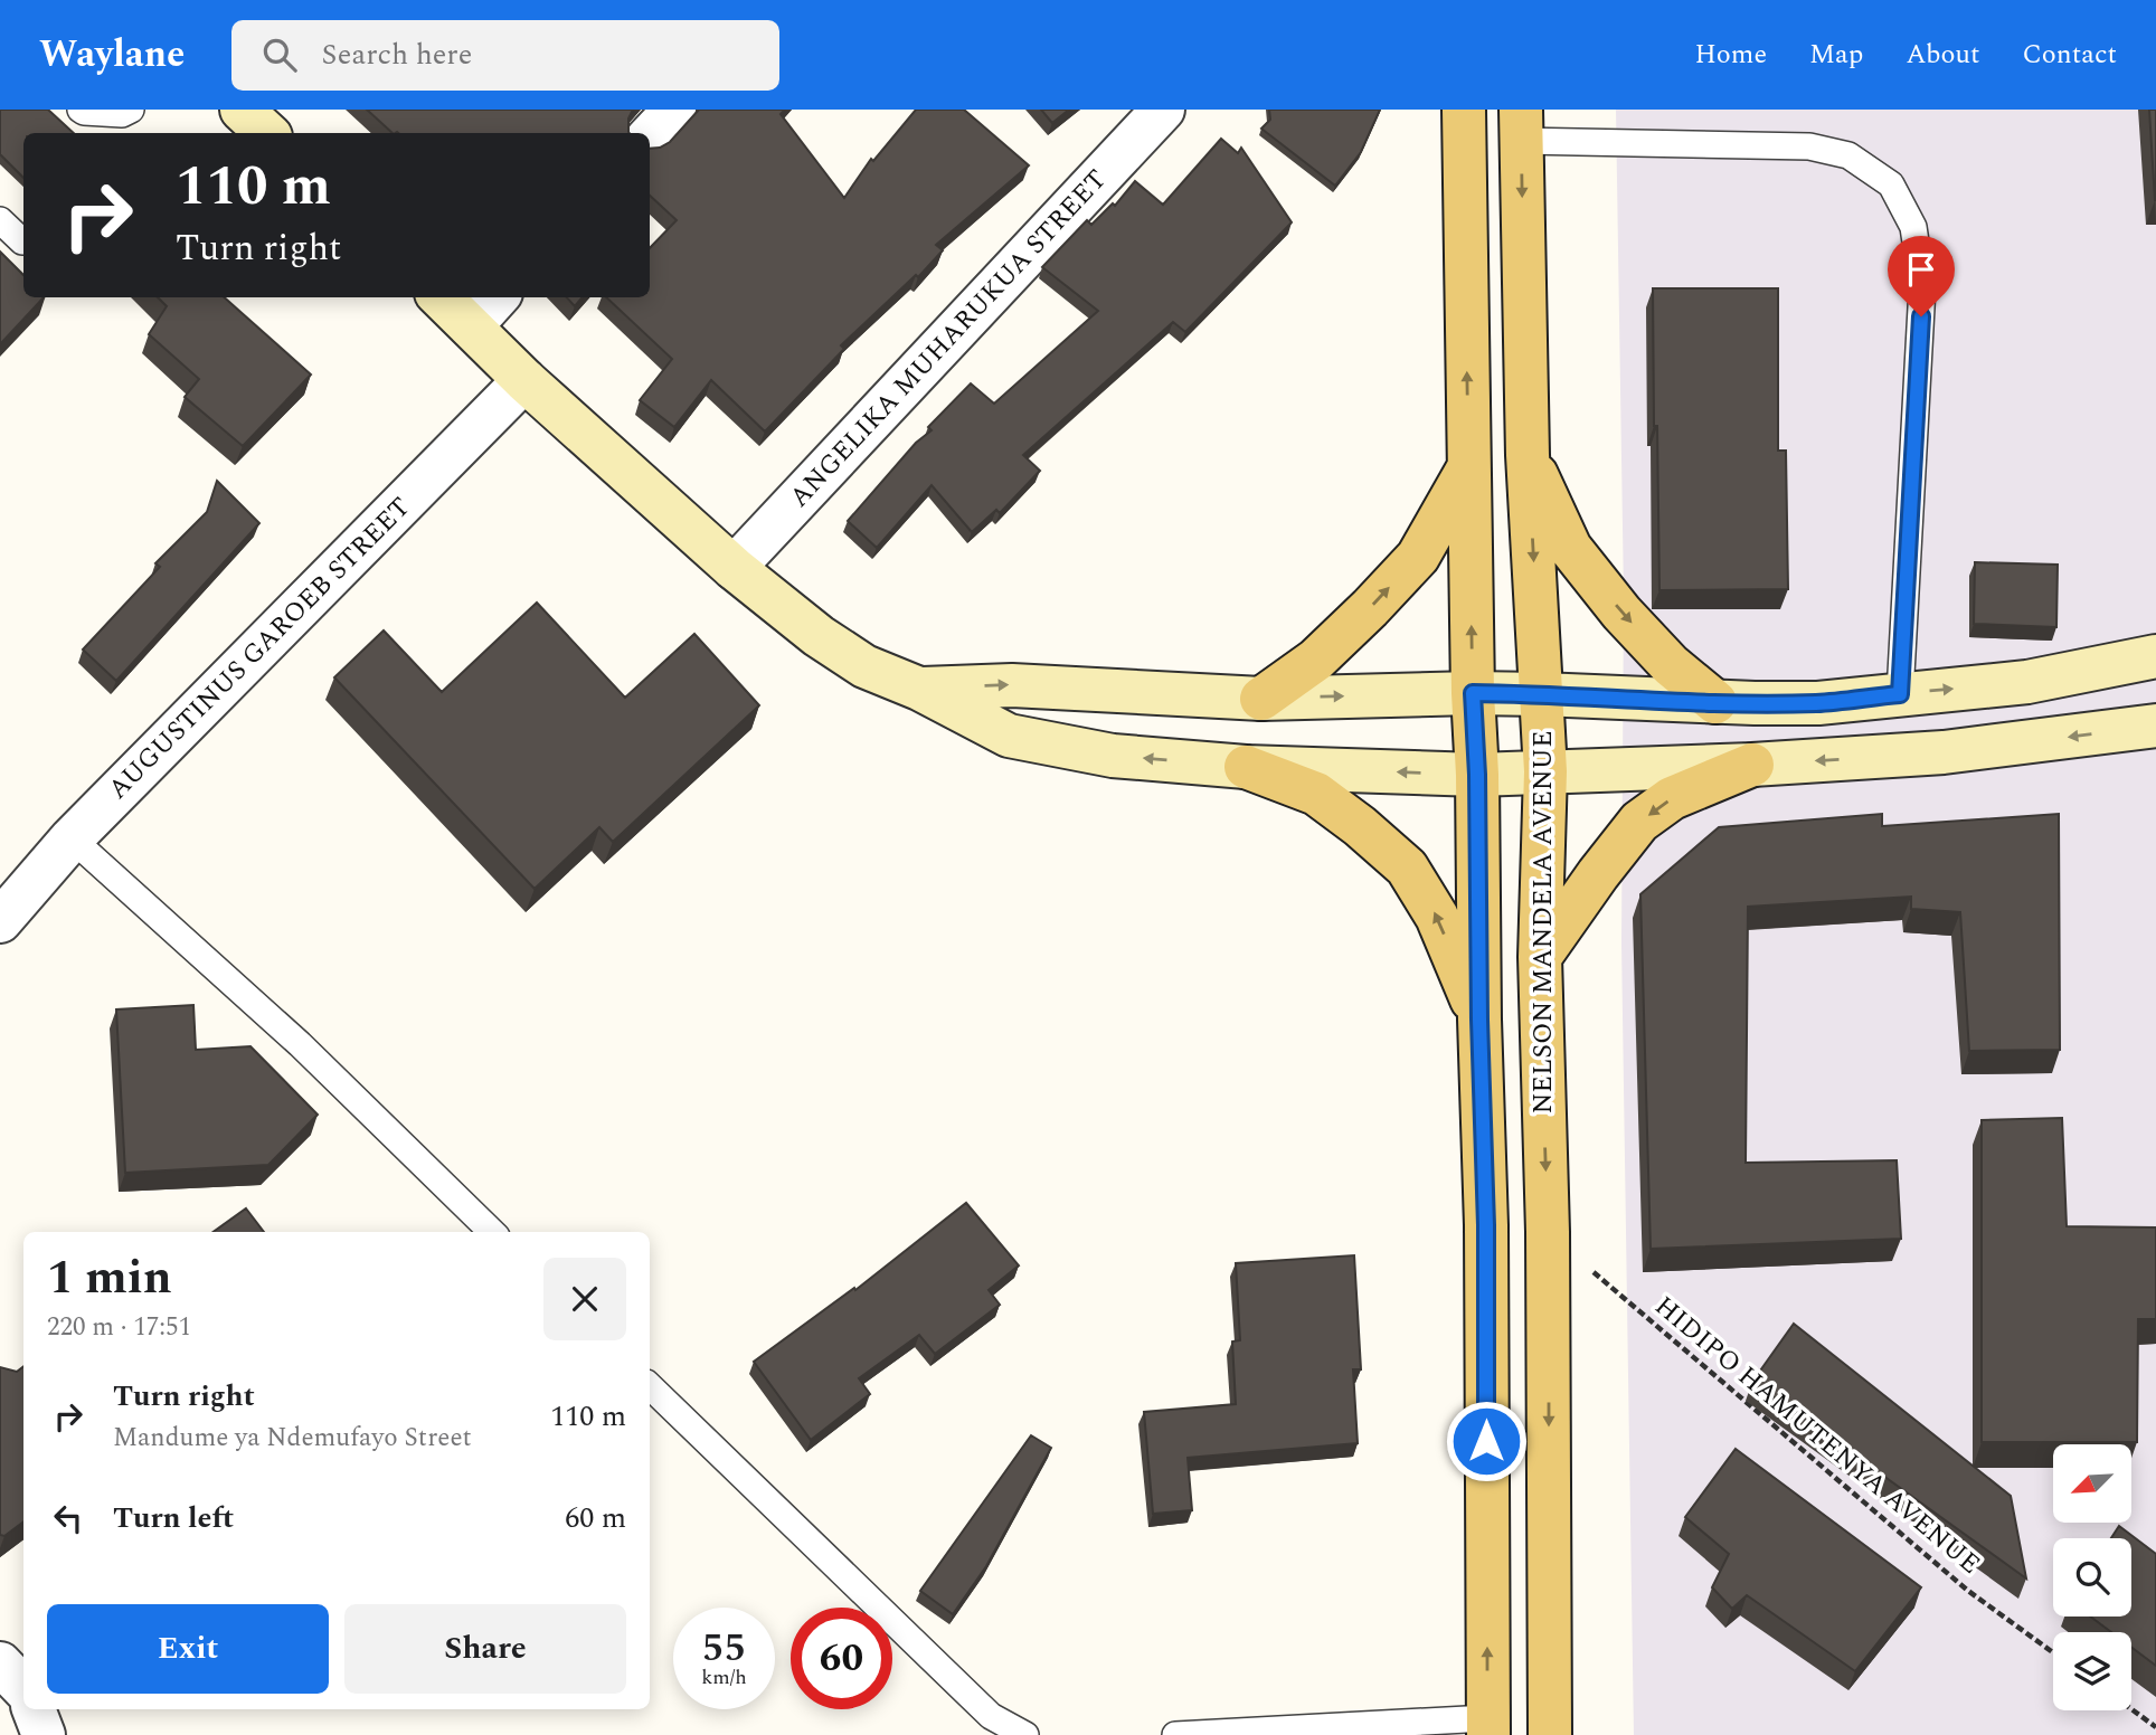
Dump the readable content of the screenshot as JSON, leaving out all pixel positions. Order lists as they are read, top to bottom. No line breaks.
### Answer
{"streets":{"main road":["NELSON MANDELA AVENUE"],"street":["ANGELIKA MUHARUKUA STREET","AUGUSTINUS GAROEB STREET"],"path":["HIDIPO HAMUTENYA AVENUE"]},"crossings":[["NELSON MANDELA AVENUE","HIDIPO HAMUTENYA AVENUE"]],"north":"bottom left","page":{"header":"Waylane","search":"Search here","nav":["Home","Map","About","Contact"],"turn":["110 m","Turn right"],"heading":["1 min","220 m · 17:51"],"list":[{"name":"Turn right","note":"Mandume ya Ndemufayo Street","value":"110 m"},{"name":"Turn left","value":"60 m"}],"buttons":["Exit","Share"],"speed":"55 km/h","limit":"60"}}
